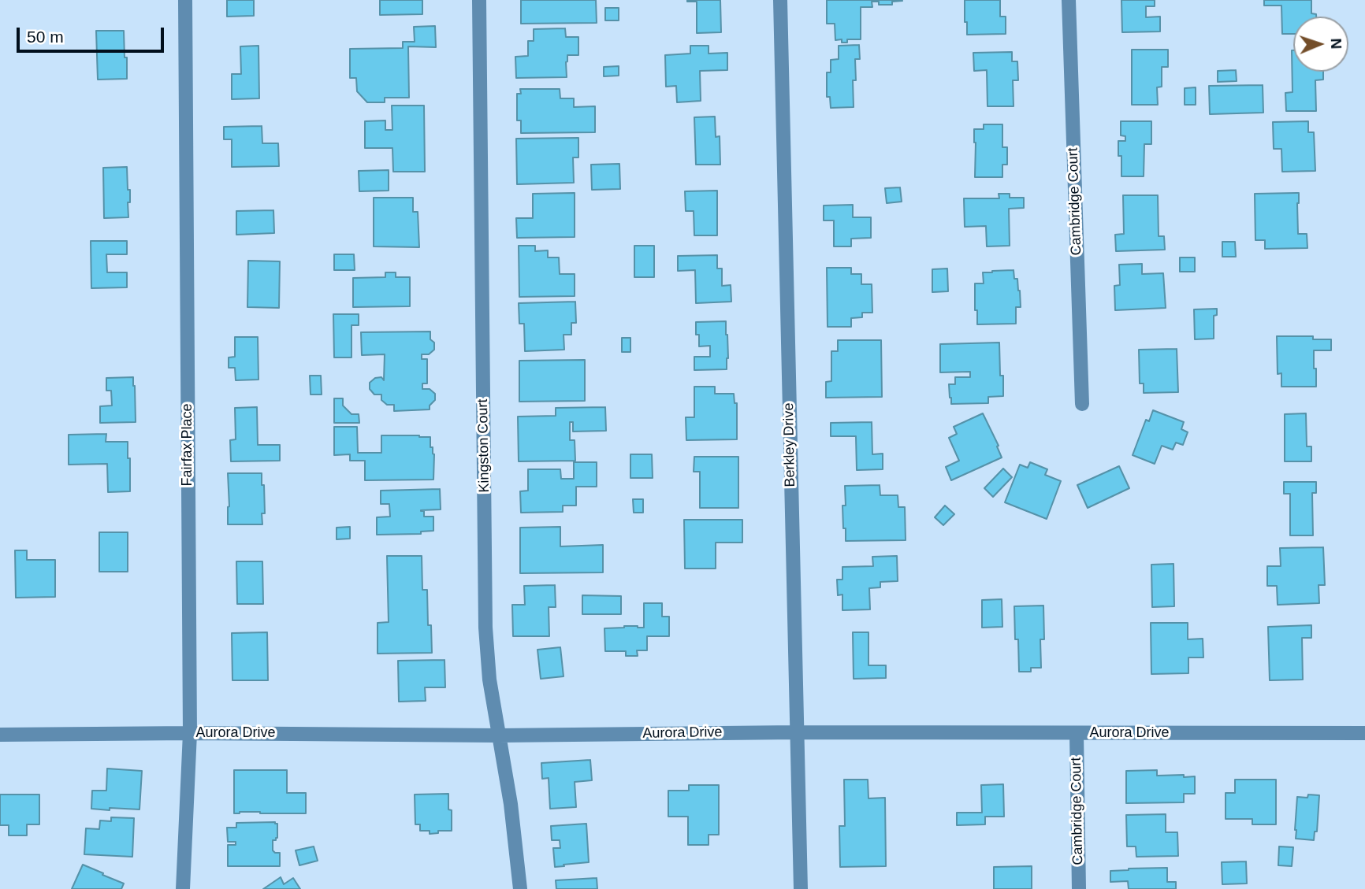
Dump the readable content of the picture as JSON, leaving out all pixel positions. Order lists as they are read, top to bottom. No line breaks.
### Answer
{"streets":{"street":["Cambridge Court","Fairfax Place","Berkley Drive","Kingston Court","Aurora Drive"]},"crossings":[["Cambridge Court","Aurora Drive"],["Fairfax Place","Aurora Drive"],["Berkley Drive","Aurora Drive"],["Kingston Court","Aurora Drive"]],"scale_bar":"50 m","north":"right"}
